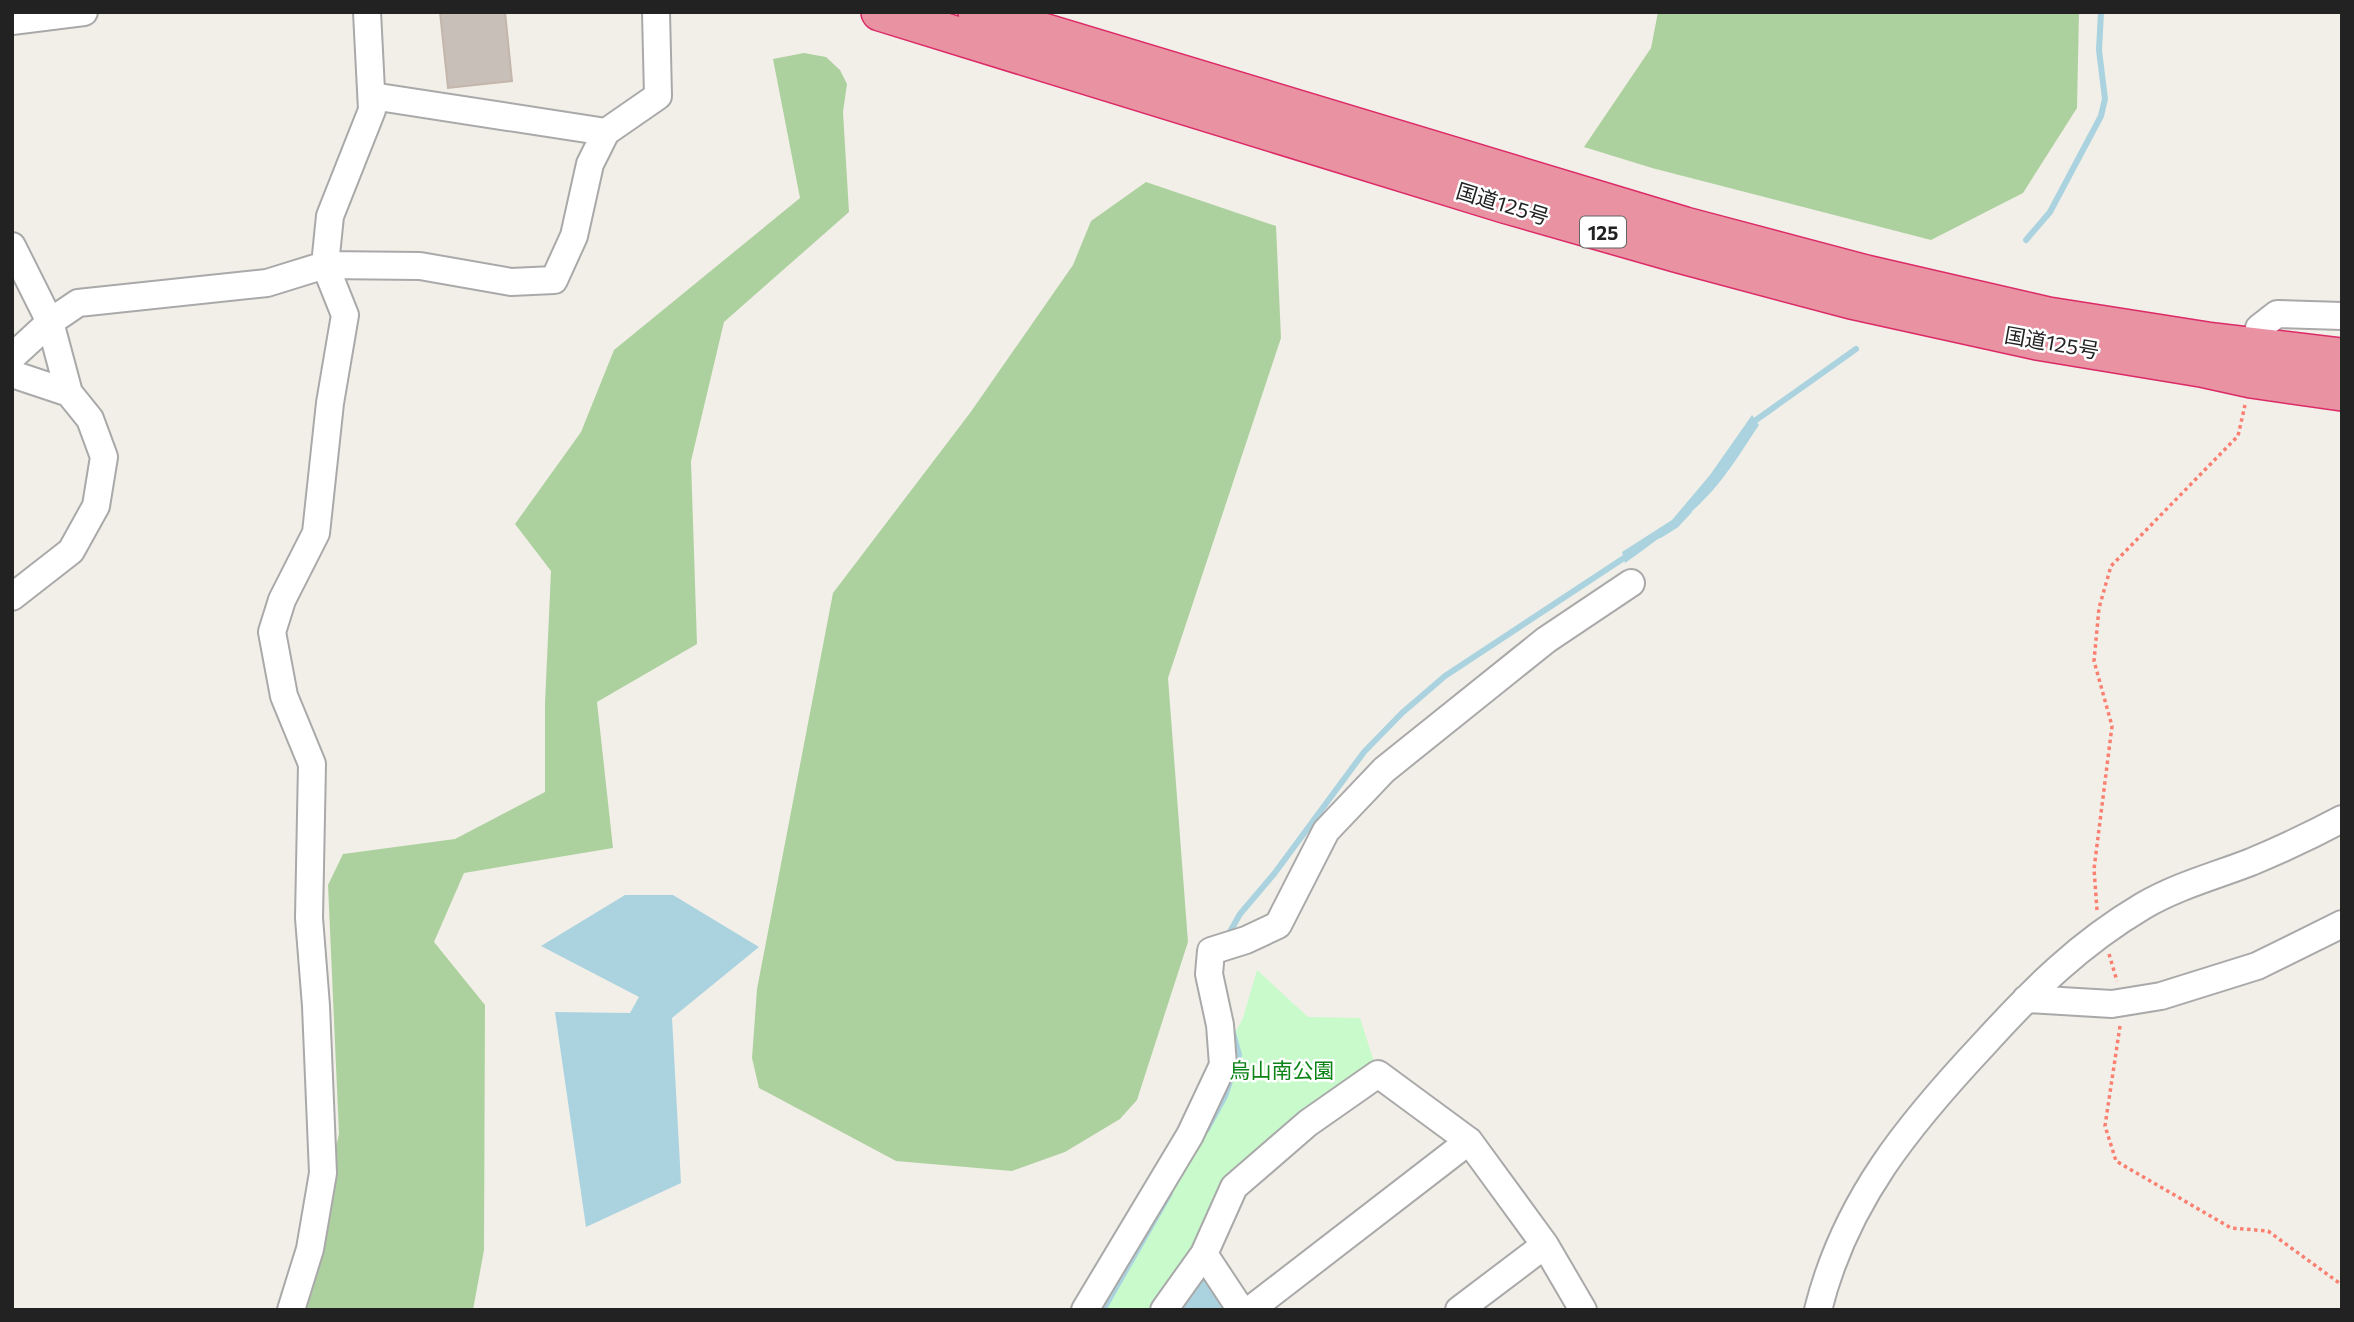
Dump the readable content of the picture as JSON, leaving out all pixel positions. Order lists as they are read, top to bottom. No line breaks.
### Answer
{"streets":{"highway":["国道125号","125"]},"parks":["烏山南公園"]}
